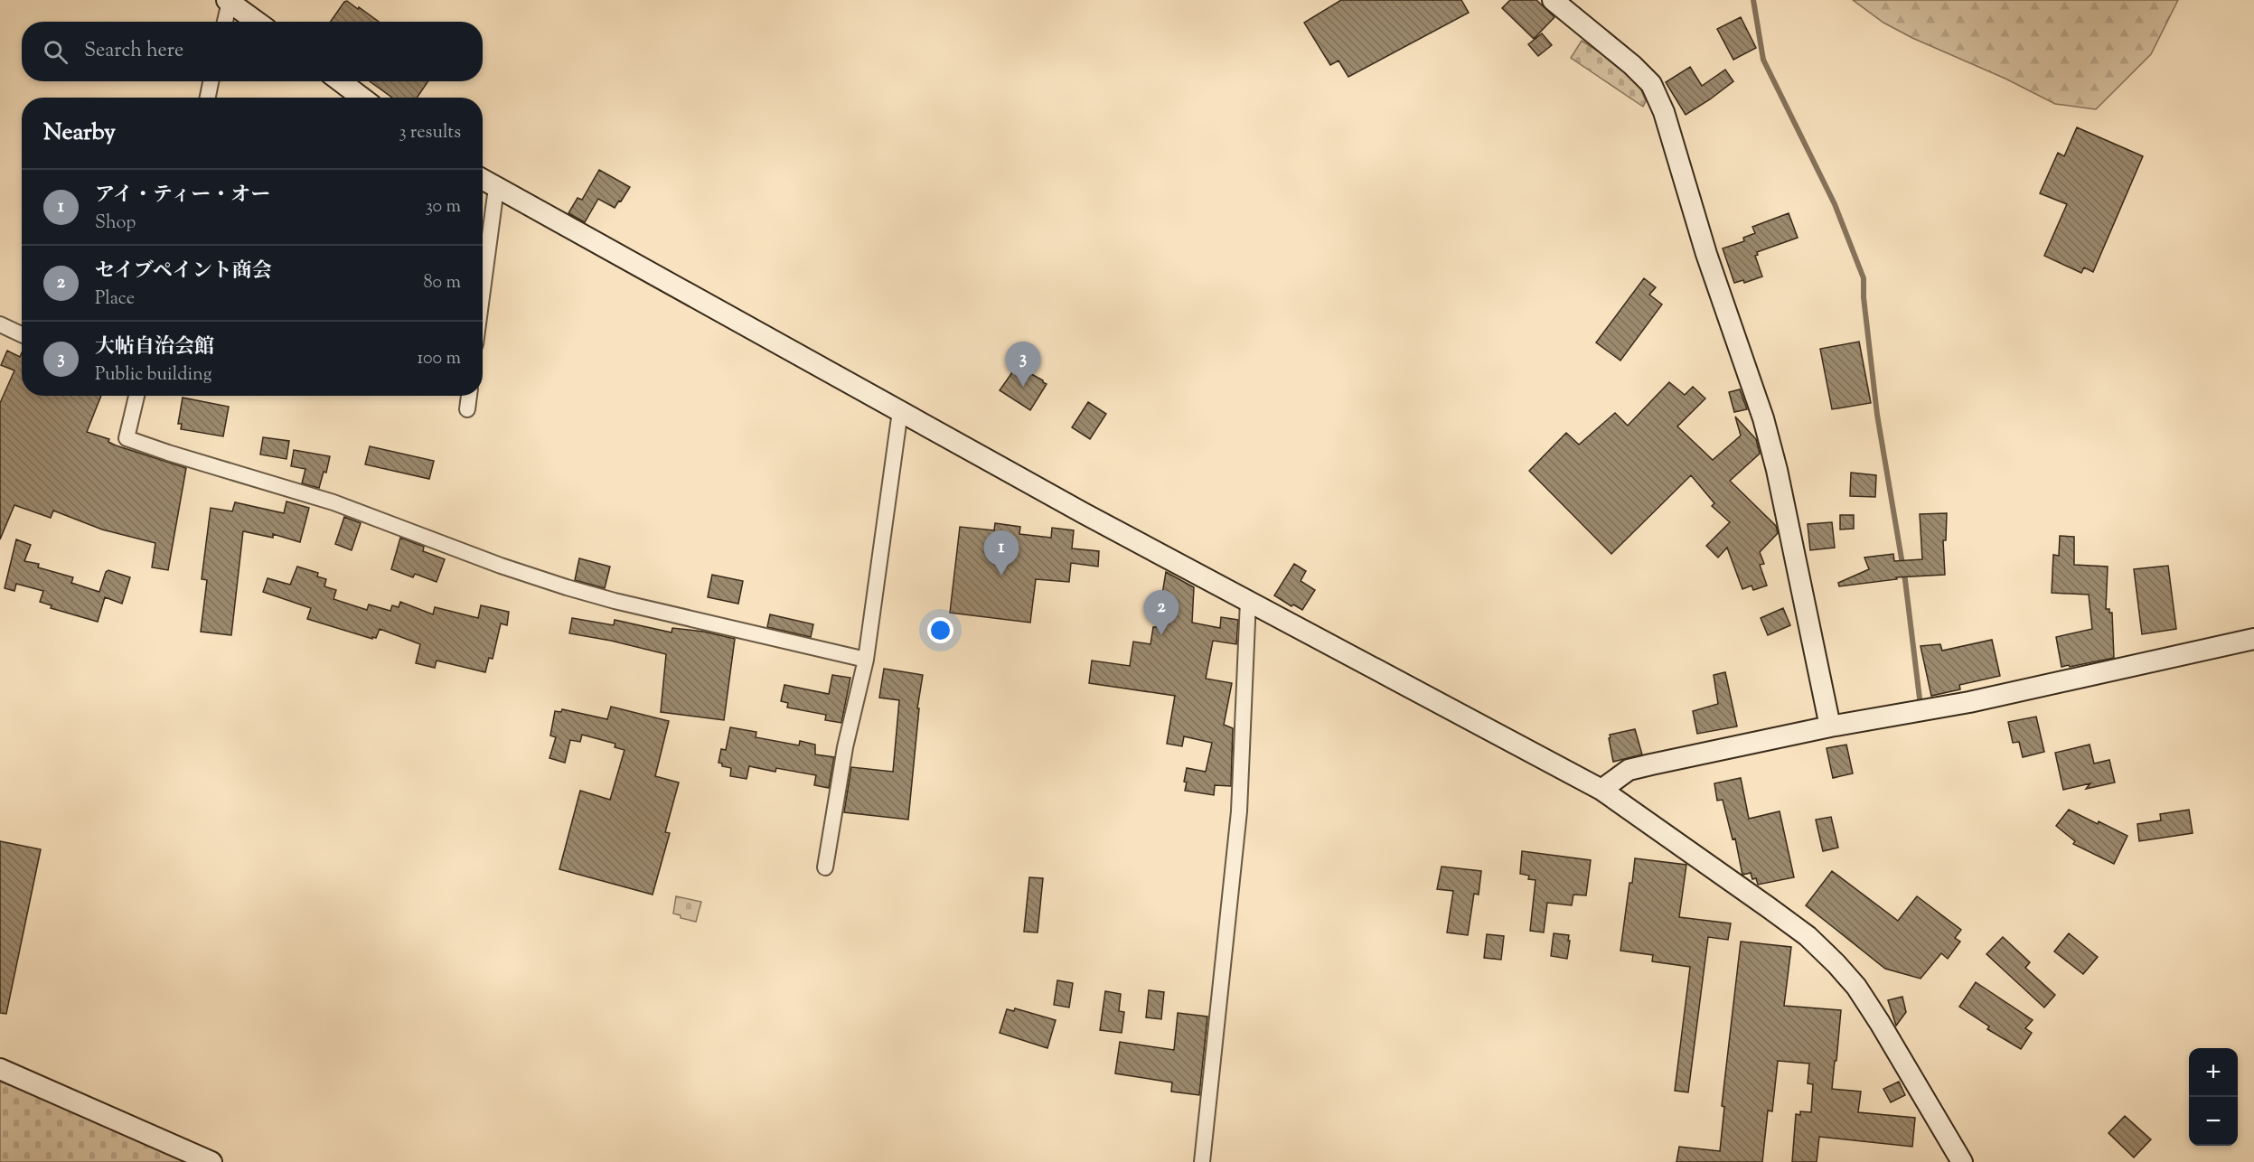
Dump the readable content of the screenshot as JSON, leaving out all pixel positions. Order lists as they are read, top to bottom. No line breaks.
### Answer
{"page":{"search":"Search here","heading":["Nearby","3 results"],"list":[{"mark":"1","name":"アイ・ティー・オー","note":"Shop","value":"30 m"},{"mark":"2","name":"セイブペイント商会","note":"Place","value":"80 m"},{"mark":"3","name":"大帖自治会館","note":"Public building","value":"100 m"}],"pins":["3","1","2"],"map_buttons":["+","−"]}}
